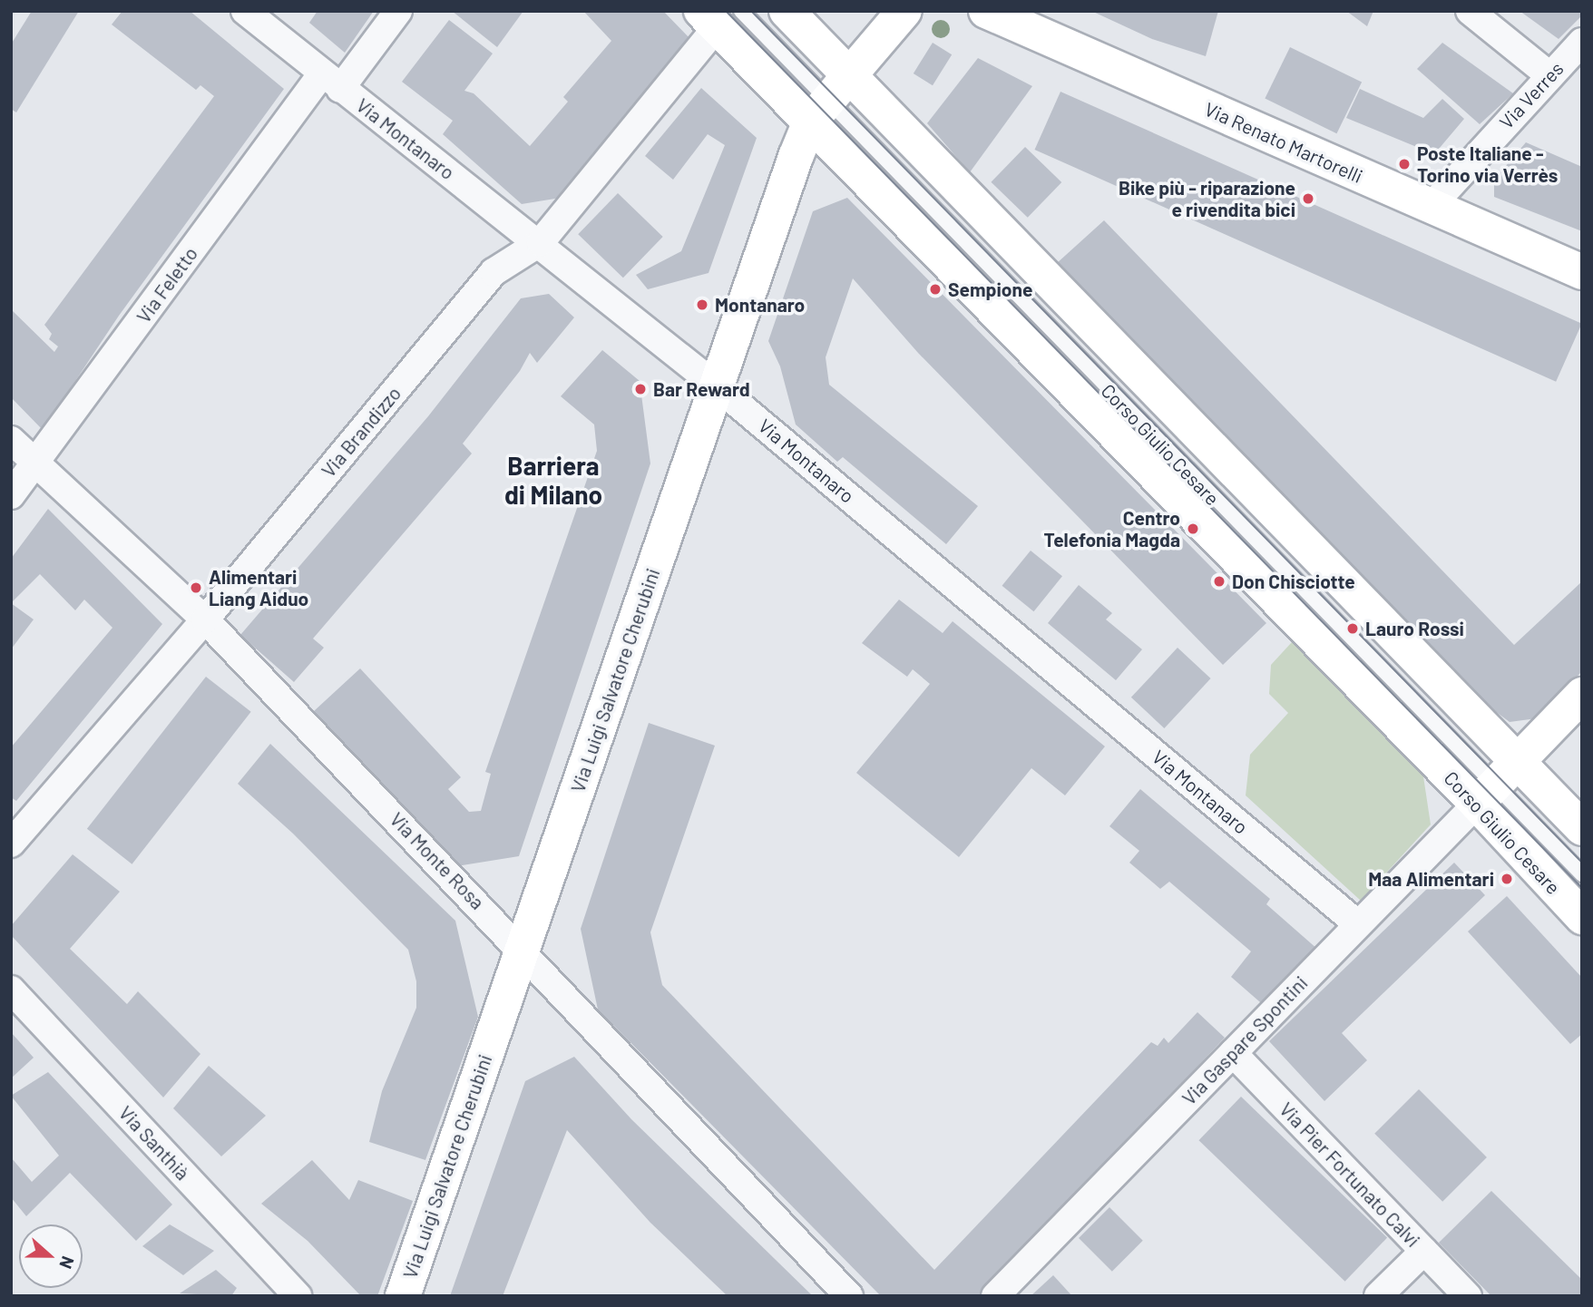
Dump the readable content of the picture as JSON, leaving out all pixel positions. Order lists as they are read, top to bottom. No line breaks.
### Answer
{"streets":{"main road":["Via Renato Martorelli","Corso Giulio Cesare","Via Luigi Salvatore Cherubini"],"street":["Via Verres","Via Montanaro","Via Feletto","Via Brandizzo","Via Monte Rosa","Via Gaspare Spontini","Via Santhià","Via Pier Fortunato Calvi"]},"crossings":[["Via Verres","Via Renato Martorelli"],["Via Montanaro","Via Feletto"],["Via Montanaro","Via Brandizzo"],["Via Montanaro","Via Luigi Salvatore Cherubini"],["Via Montanaro","Via Gaspare Spontini"],["Via Feletto","Via Monte Rosa"],["Via Brandizzo","Via Monte Rosa"],["Corso Giulio Cesare","Via Luigi Salvatore Cherubini"],["Corso Giulio Cesare","Via Gaspare Spontini"],["Via Luigi Salvatore Cherubini","Via Monte Rosa"],["Via Gaspare Spontini","Via Pier Fortunato Calvi"]],"districts":["Barriera di Milano"],"places":["Poste Italiane - Torino via Verrès","Bike più - riparazione e rivendita bici","Sempione","Montanaro","Bar Reward","Centro Telefonia Magda","Don Chisciotte","Alimentari Liang Aiduo","Lauro Rossi","Maa Alimentari"],"north":"right"}
